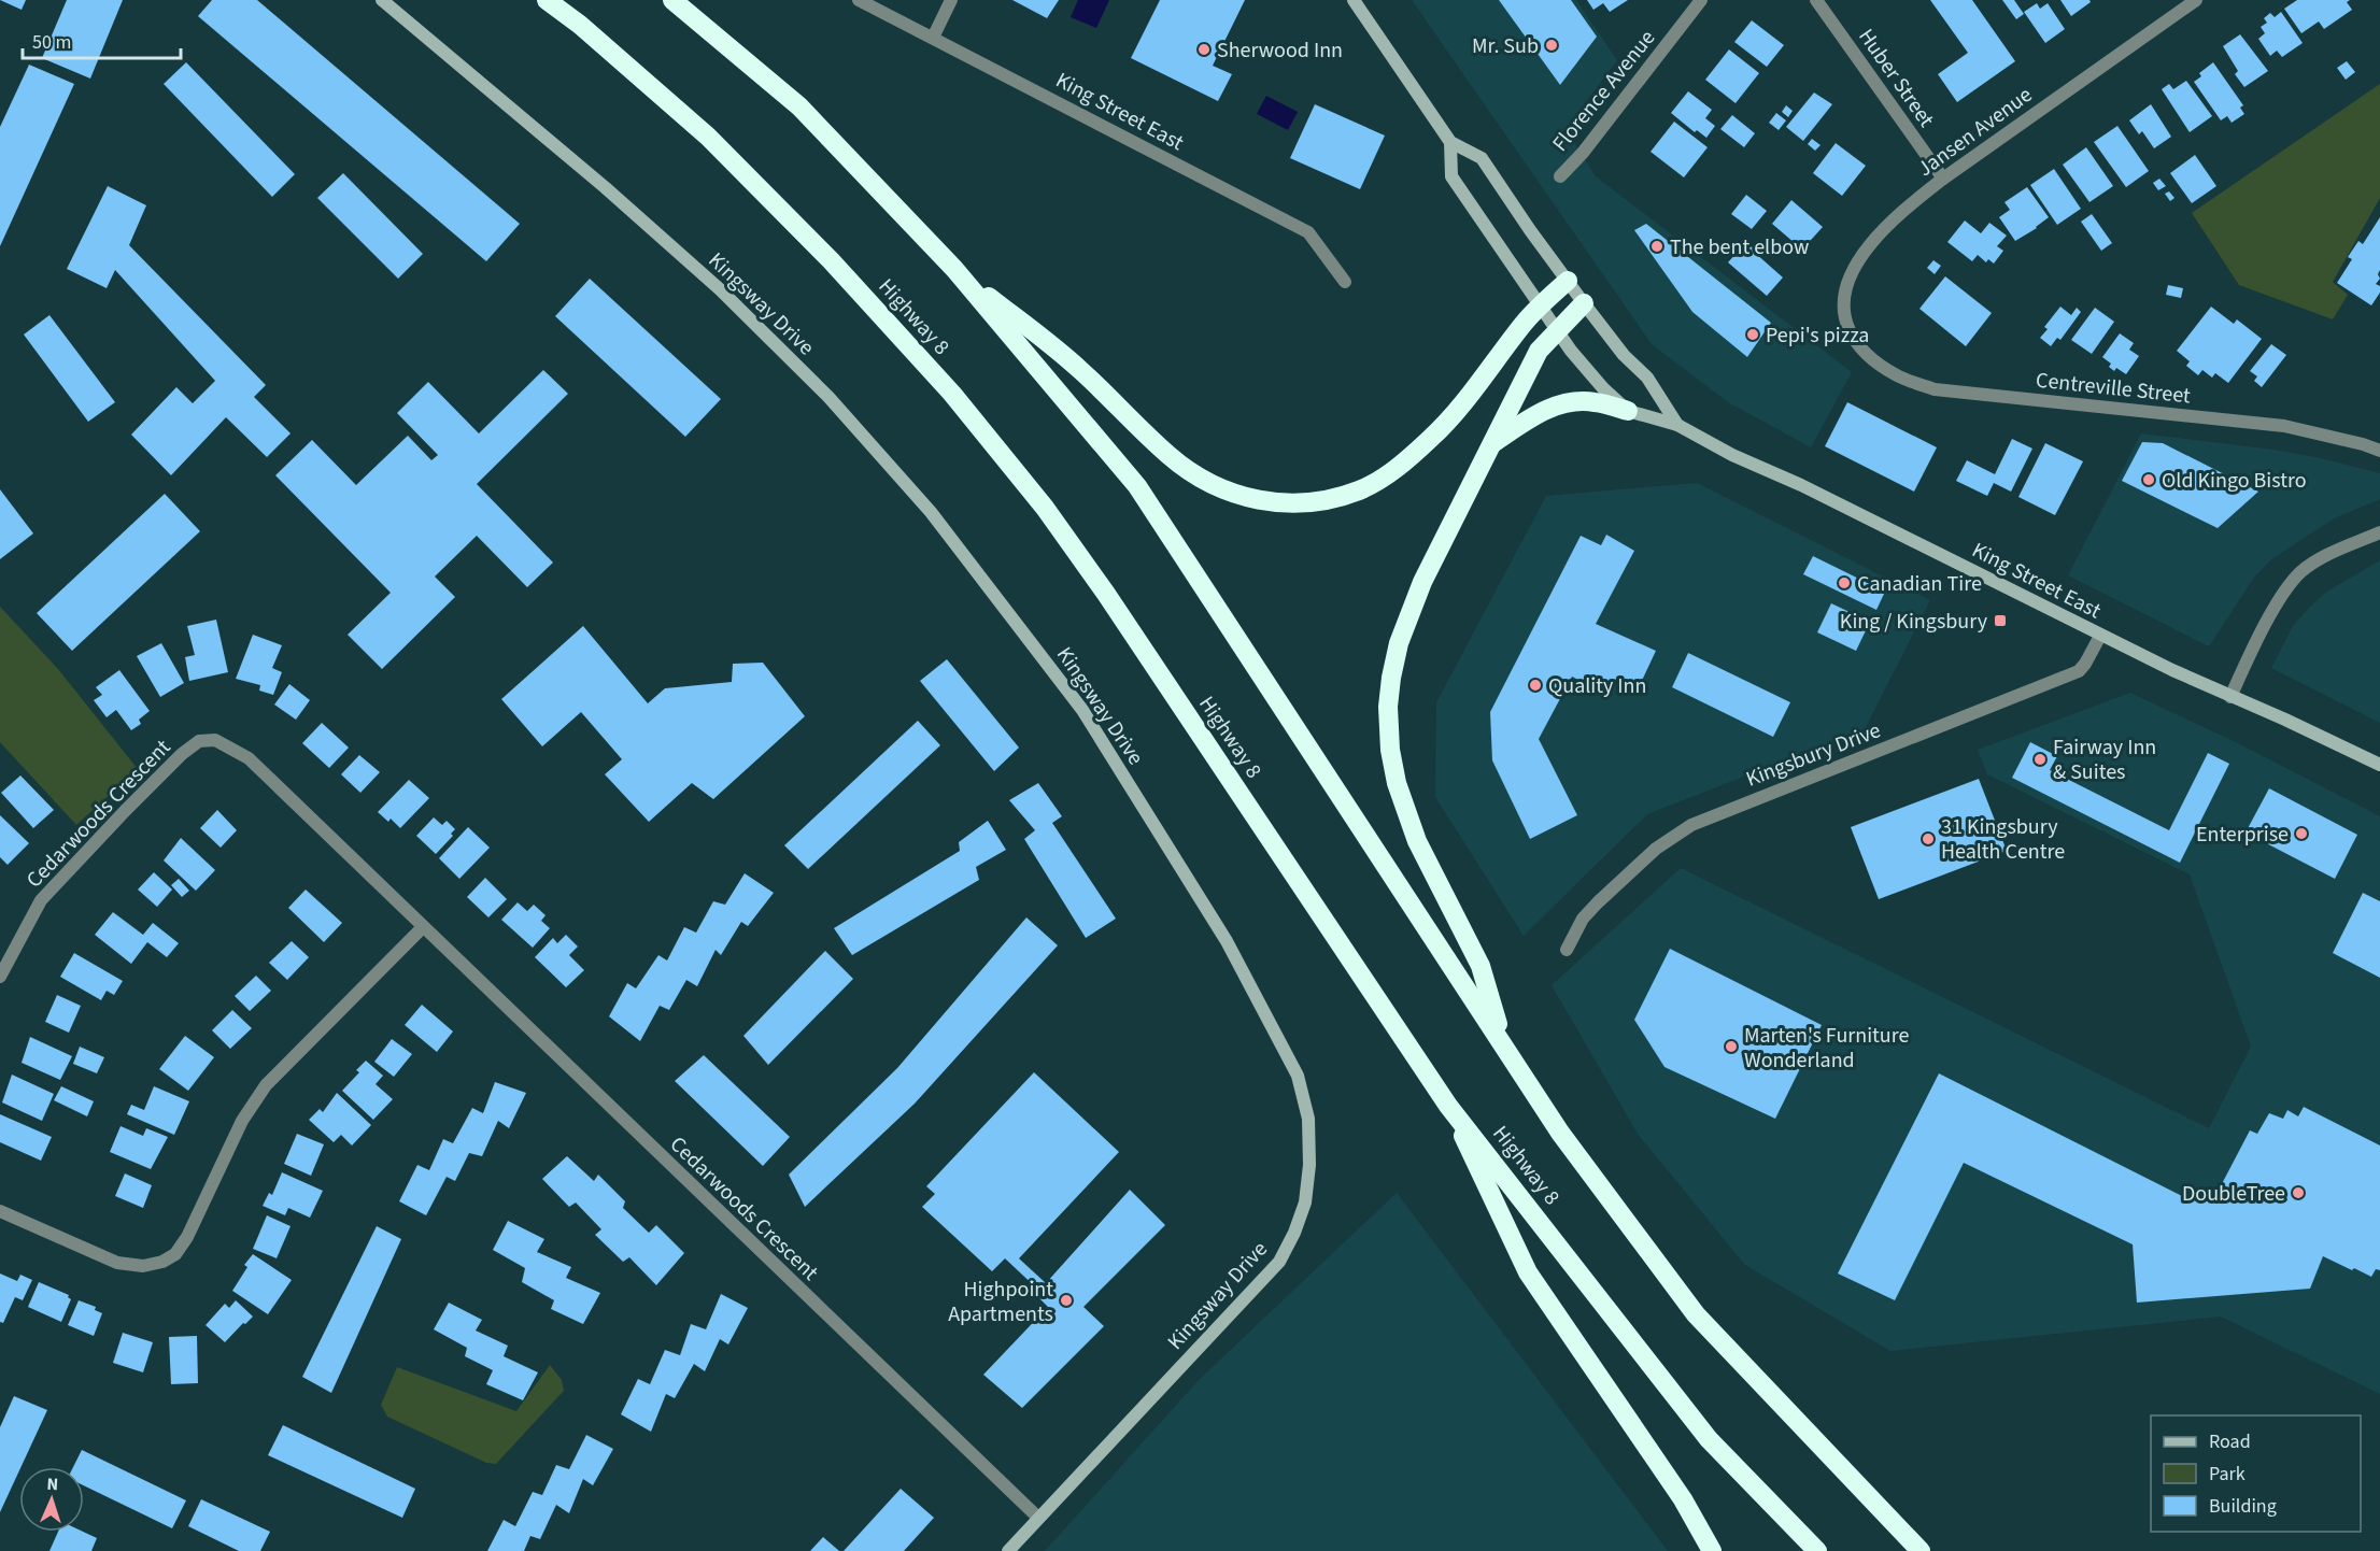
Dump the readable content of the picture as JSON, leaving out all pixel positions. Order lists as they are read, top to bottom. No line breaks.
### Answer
{"streets":{"highway":["Highway 8"],"street":["Huber Street","Florence Avenue","King Street East","Jansen Avenue","Kingsway Drive","Centreville Street","Kingsbury Drive","Cedarwoods Crescent"]},"crossings":[["Huber Street","Jansen Avenue"],["King Street East","Kingsbury Drive"],["Jansen Avenue","Centreville Street"],["Kingsway Drive","Cedarwoods Crescent"]],"places":{"other":["Mr. Sub","Sherwood Inn","The bent elbow","Pepi's pizza","Old Kingo Bistro","Canadian Tire","Quality Inn","Fairway Inn & Suites","Enterprise","31 Kingsbury Health Centre","Marten's Furniture Wonderland","DoubleTree","Highpoint Apartments"],"transit":["King / Kingsbury"]},"legend":["Road","Park","Building"],"scale_bar":"50 m","north":"top"}
